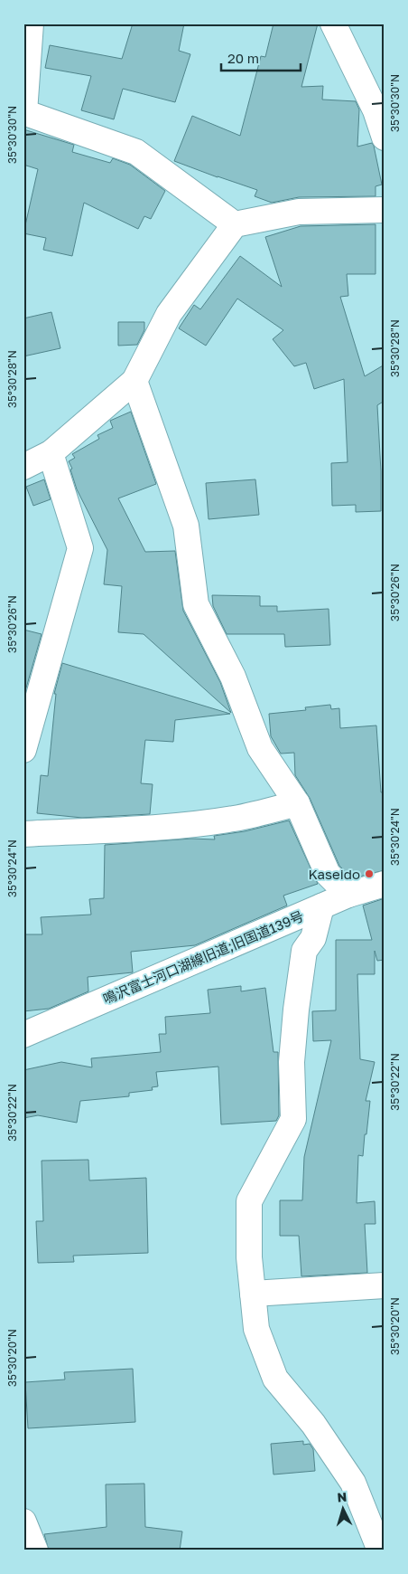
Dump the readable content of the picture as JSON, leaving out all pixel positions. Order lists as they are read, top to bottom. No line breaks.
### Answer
{"streets":{"street":["鳴沢富士河口湖線旧道;旧国道139号"]},"places":["Kaseido"],"scale_bar":"20 m","north":"top","coordinates":["35°30'30\"N","35°30'28\"N","35°30'26\"N","35°30'24\"N","35°30'22\"N","35°30'20\"N"]}
